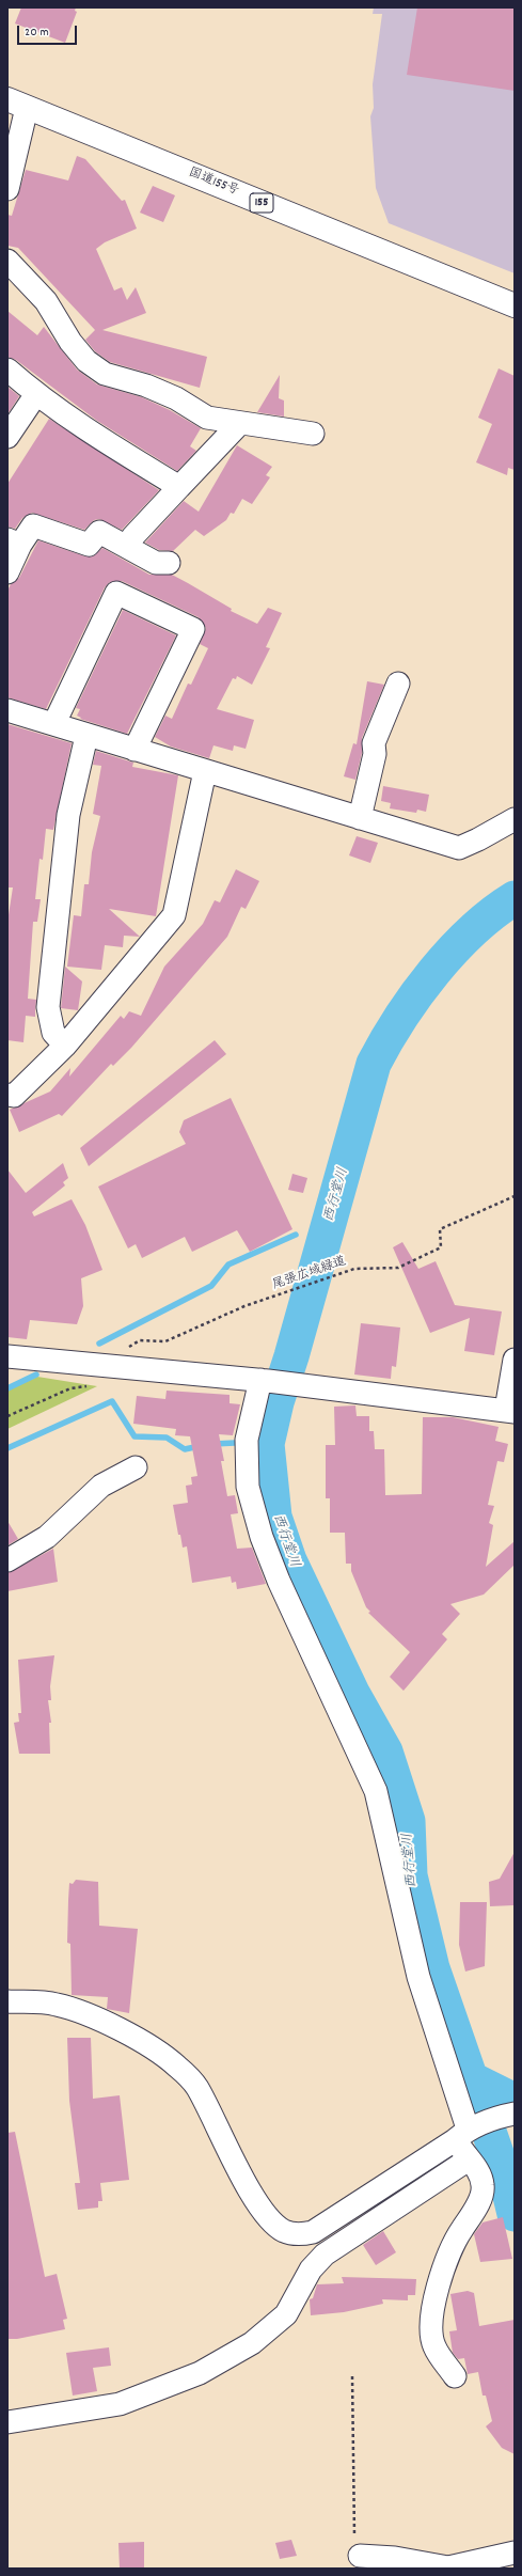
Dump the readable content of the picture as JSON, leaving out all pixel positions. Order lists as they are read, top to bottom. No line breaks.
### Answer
{"streets":{"highway":["国道155号","155"],"path":["尾張広域緑道"]},"water":["西行堂川"],"scale_bar":"20 m"}
